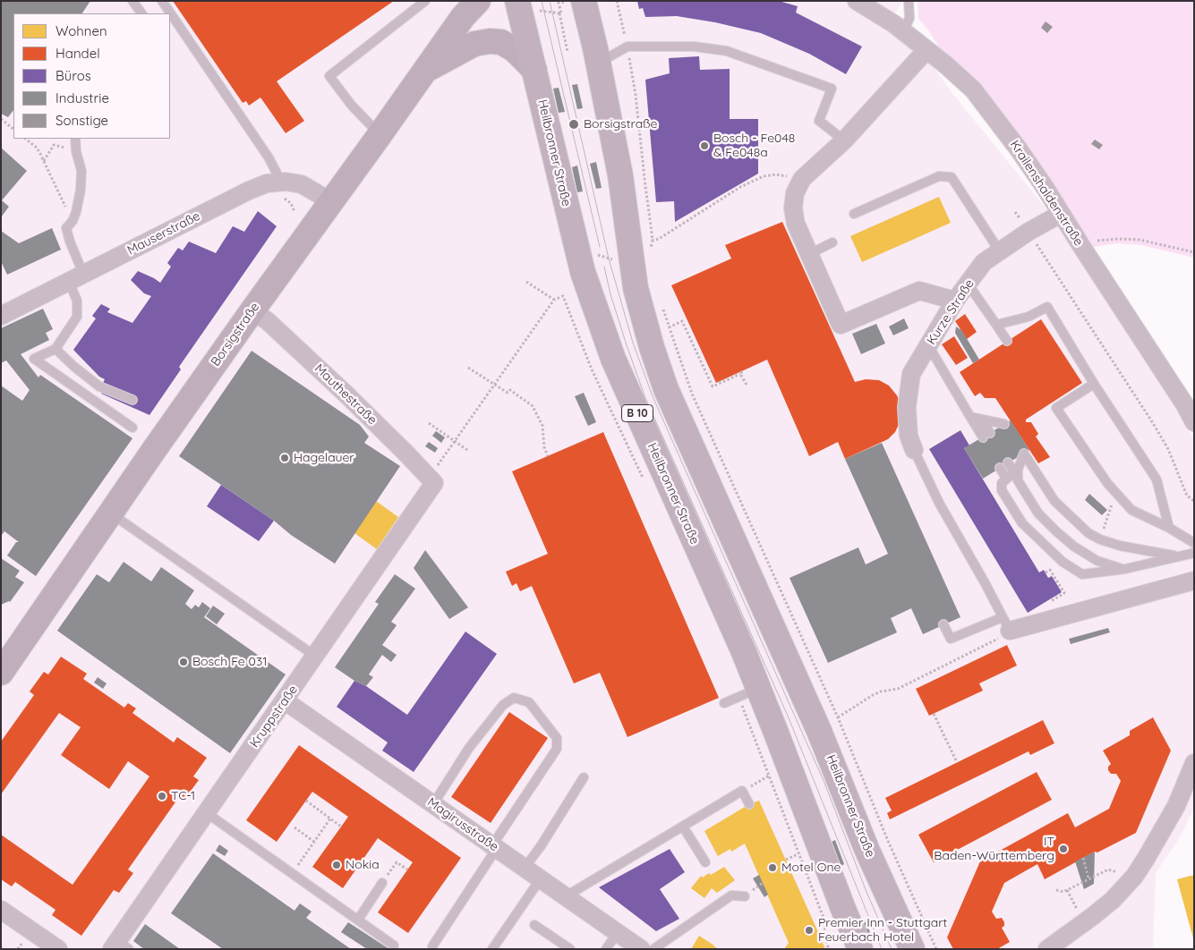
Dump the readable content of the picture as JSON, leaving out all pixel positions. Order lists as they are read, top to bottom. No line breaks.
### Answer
{"streets":{"main road":["Heilbronner Straße","Borsigstraße","B 10"],"street":["Krailenshaldenstraße","Mauserstraße","Kurze Straße","Mauthestraße","Kruppstraße","Magirusstraße"]},"crossings":[["Krailenshaldenstraße","Kurze Straße"],["Mauserstraße","Borsigstraße"],["Borsigstraße","Mauthestraße"],["Mauthestraße","Kruppstraße"],["Kruppstraße","Magirusstraße"]],"places":["Borsigstraße","Bosch - Fe048 & Fe048a","Hagelauer","Bosch Fe 031","TC-1","IT Baden-Württemberg","Nokia","Motel One","Premier Inn - Stuttgart Feuerbach Hotel"],"legend":["Wohnen","Handel","Büros","Industrie","Sonstige"]}
